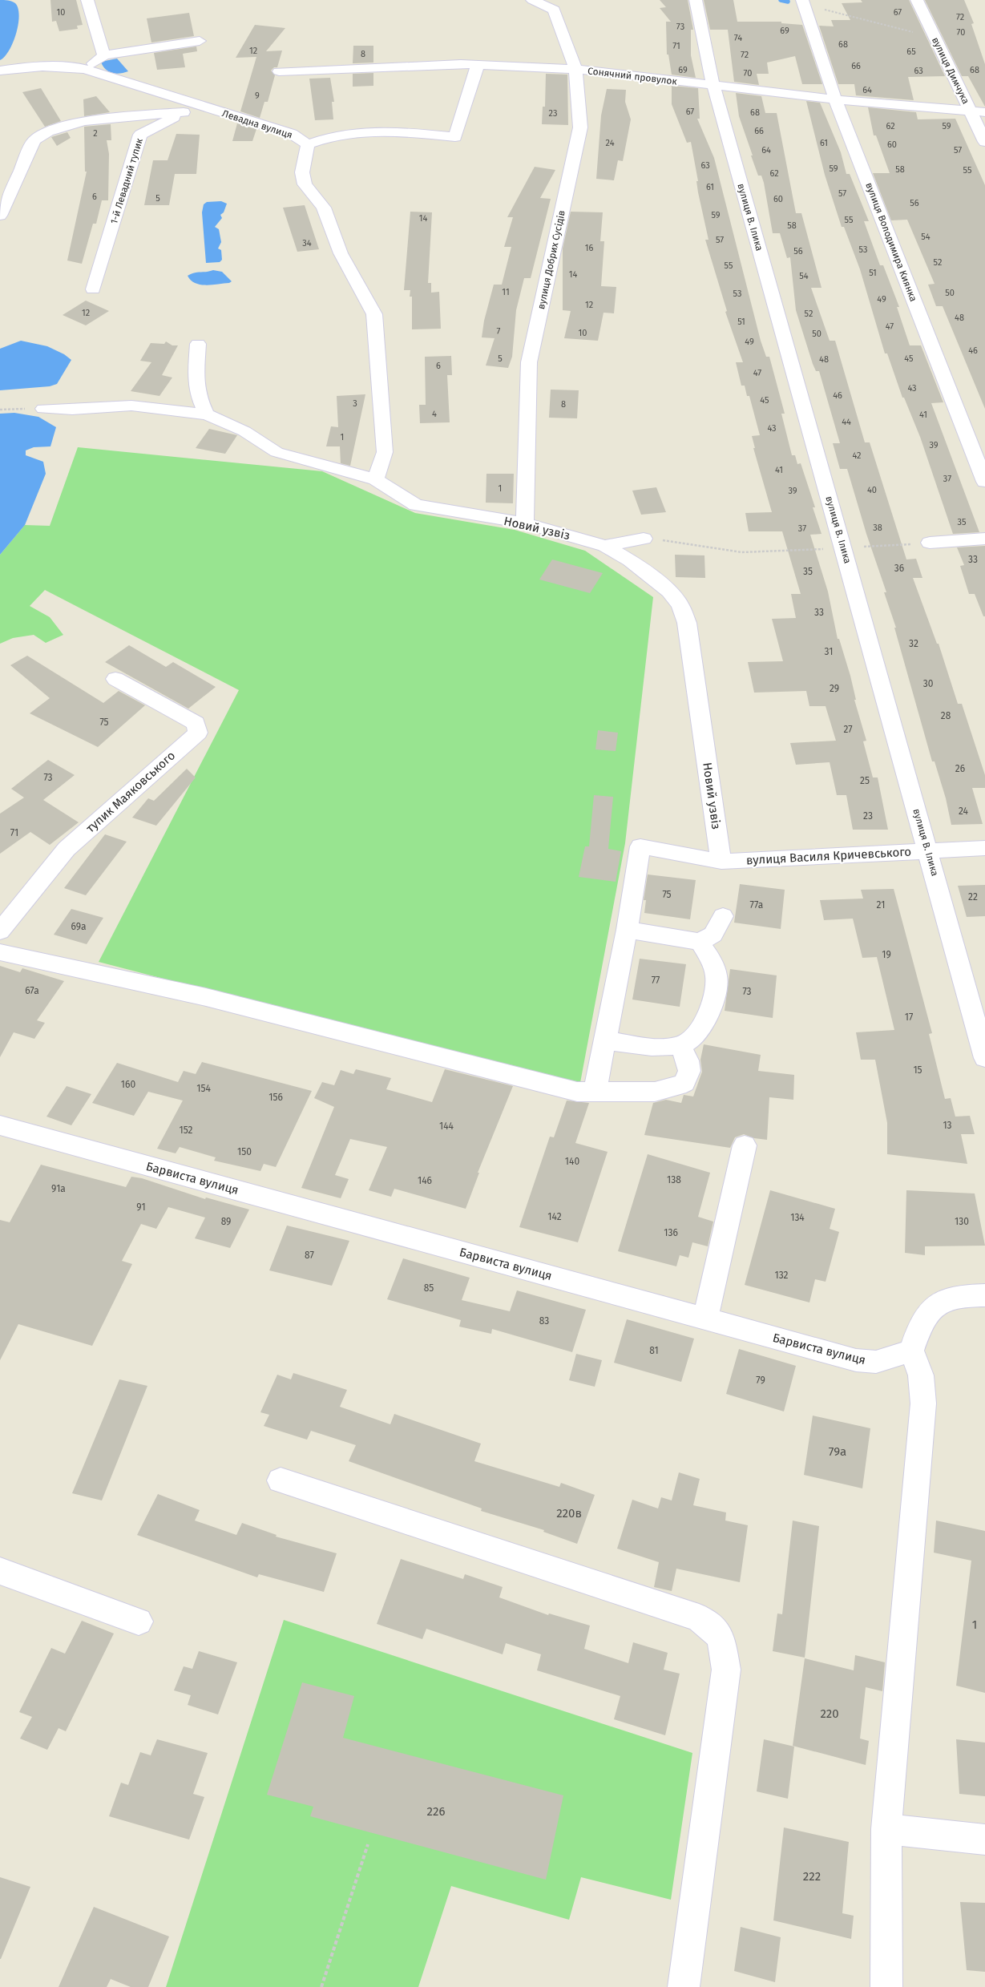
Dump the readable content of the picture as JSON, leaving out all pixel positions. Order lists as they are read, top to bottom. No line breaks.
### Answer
{"streets":{"street":["вулиця Димчука","Сонячний провулок","Левадна вулиця","1-й Левадний тупик","вулиця В. Ілика","вулиця Володимира Киянка","вулиця Добрих Сусідів","Новий узвіз","тупик Маяковського","вулиця Василя Кричевського","Барвиста вулиця"]},"crossings":[["вулиця Димчука","Сонячний провулок"],["Сонячний провулок","вулиця В. Ілика"],["Сонячний провулок","вулиця Володимира Киянка"],["Сонячний провулок","вулиця Добрих Сусідів"],["Левадна вулиця","1-й Левадний тупик"],["Левадна вулиця","Новий узвіз"],["вулиця В. Ілика","вулиця Василя Кричевського"],["вулиця Добрих Сусідів","Новий узвіз"],["Новий узвіз","вулиця Василя Кричевського"]],"house_numbers":["10","67","72","73","69","70","74","68","71","12","65","8","72","66","69","68","63","70","64","9","67","68","23","62","59","66","2","24","61","60","64","57","63","59","58","55","62","61","57","6","5","60","56","59","14","55","58","54","57","34","16","53","56","52","55","51","14","54","11","50","53","49","12","12","52","48","51","47","7","10","50","49","46","5","45","48","6","47","43","46","45","3","8","4","41","44","43","1","39","42","41","37","1","40","39","35","38","37","33","36","35","33","32","31","30","29","28","75","27","26","73","25","24","23","71","75","22","77а","21","69а","19","77","67а","73","17","15","160","154","156","13","144","152","150","140","138","146","91а","91","142","134","89","130","136","87","132","85","83","81","79","79а","220в","1","220","226","222"]}
